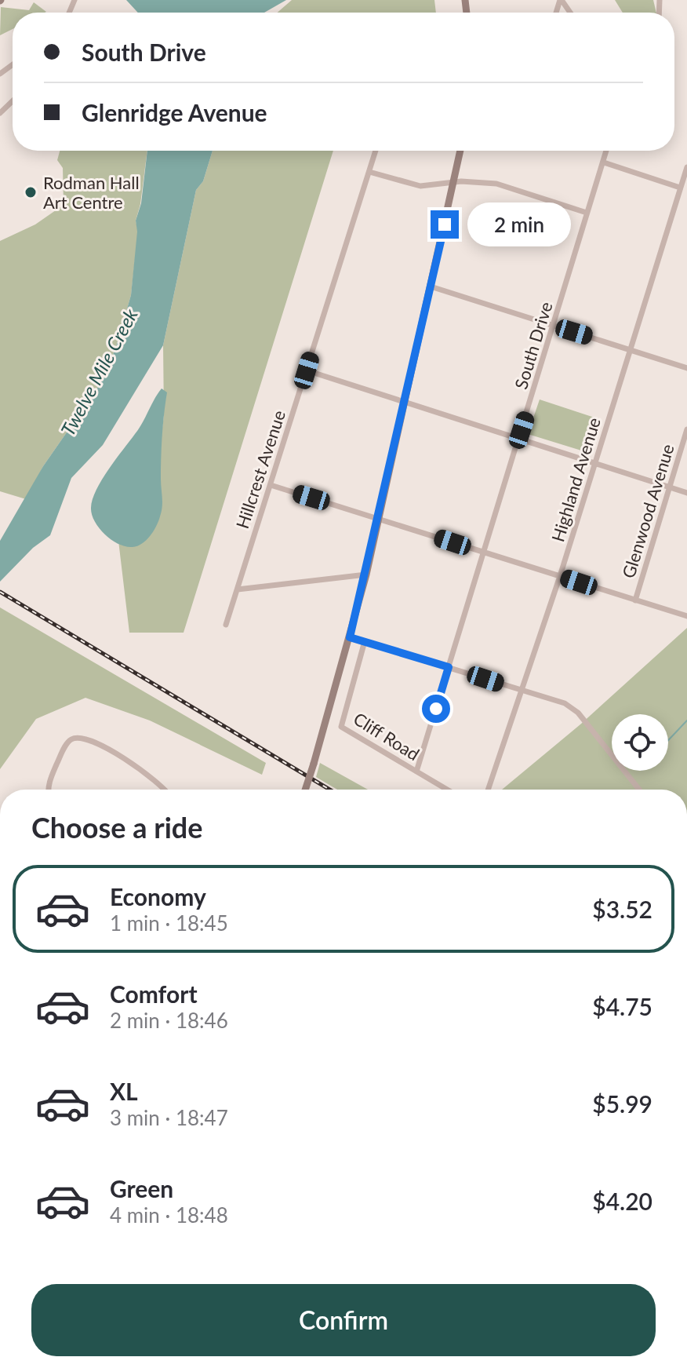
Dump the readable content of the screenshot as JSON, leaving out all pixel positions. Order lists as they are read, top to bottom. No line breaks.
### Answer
{"streets":{"street":["South Drive","Hillcrest Avenue","Highland Avenue","Glenwood Avenue","Cliff Road"]},"crossings":[["South Drive","Cliff Road"]],"water":["Twelve Mile Creek"],"places":["Rodman Hall Art Centre"],"page":{"banner":["South Drive","Glenridge Avenue"],"bubble":"2 min","heading":"Choose a ride","list":[{"name":"Economy","note":"1 min · 18:45","value":"$3.52"},{"name":"Comfort","note":"2 min · 18:46","value":"$4.75"},{"name":"XL","note":"3 min · 18:47","value":"$5.99"},{"name":"Green","note":"4 min · 18:48","value":"$4.20"}],"buttons":"Confirm"}}
